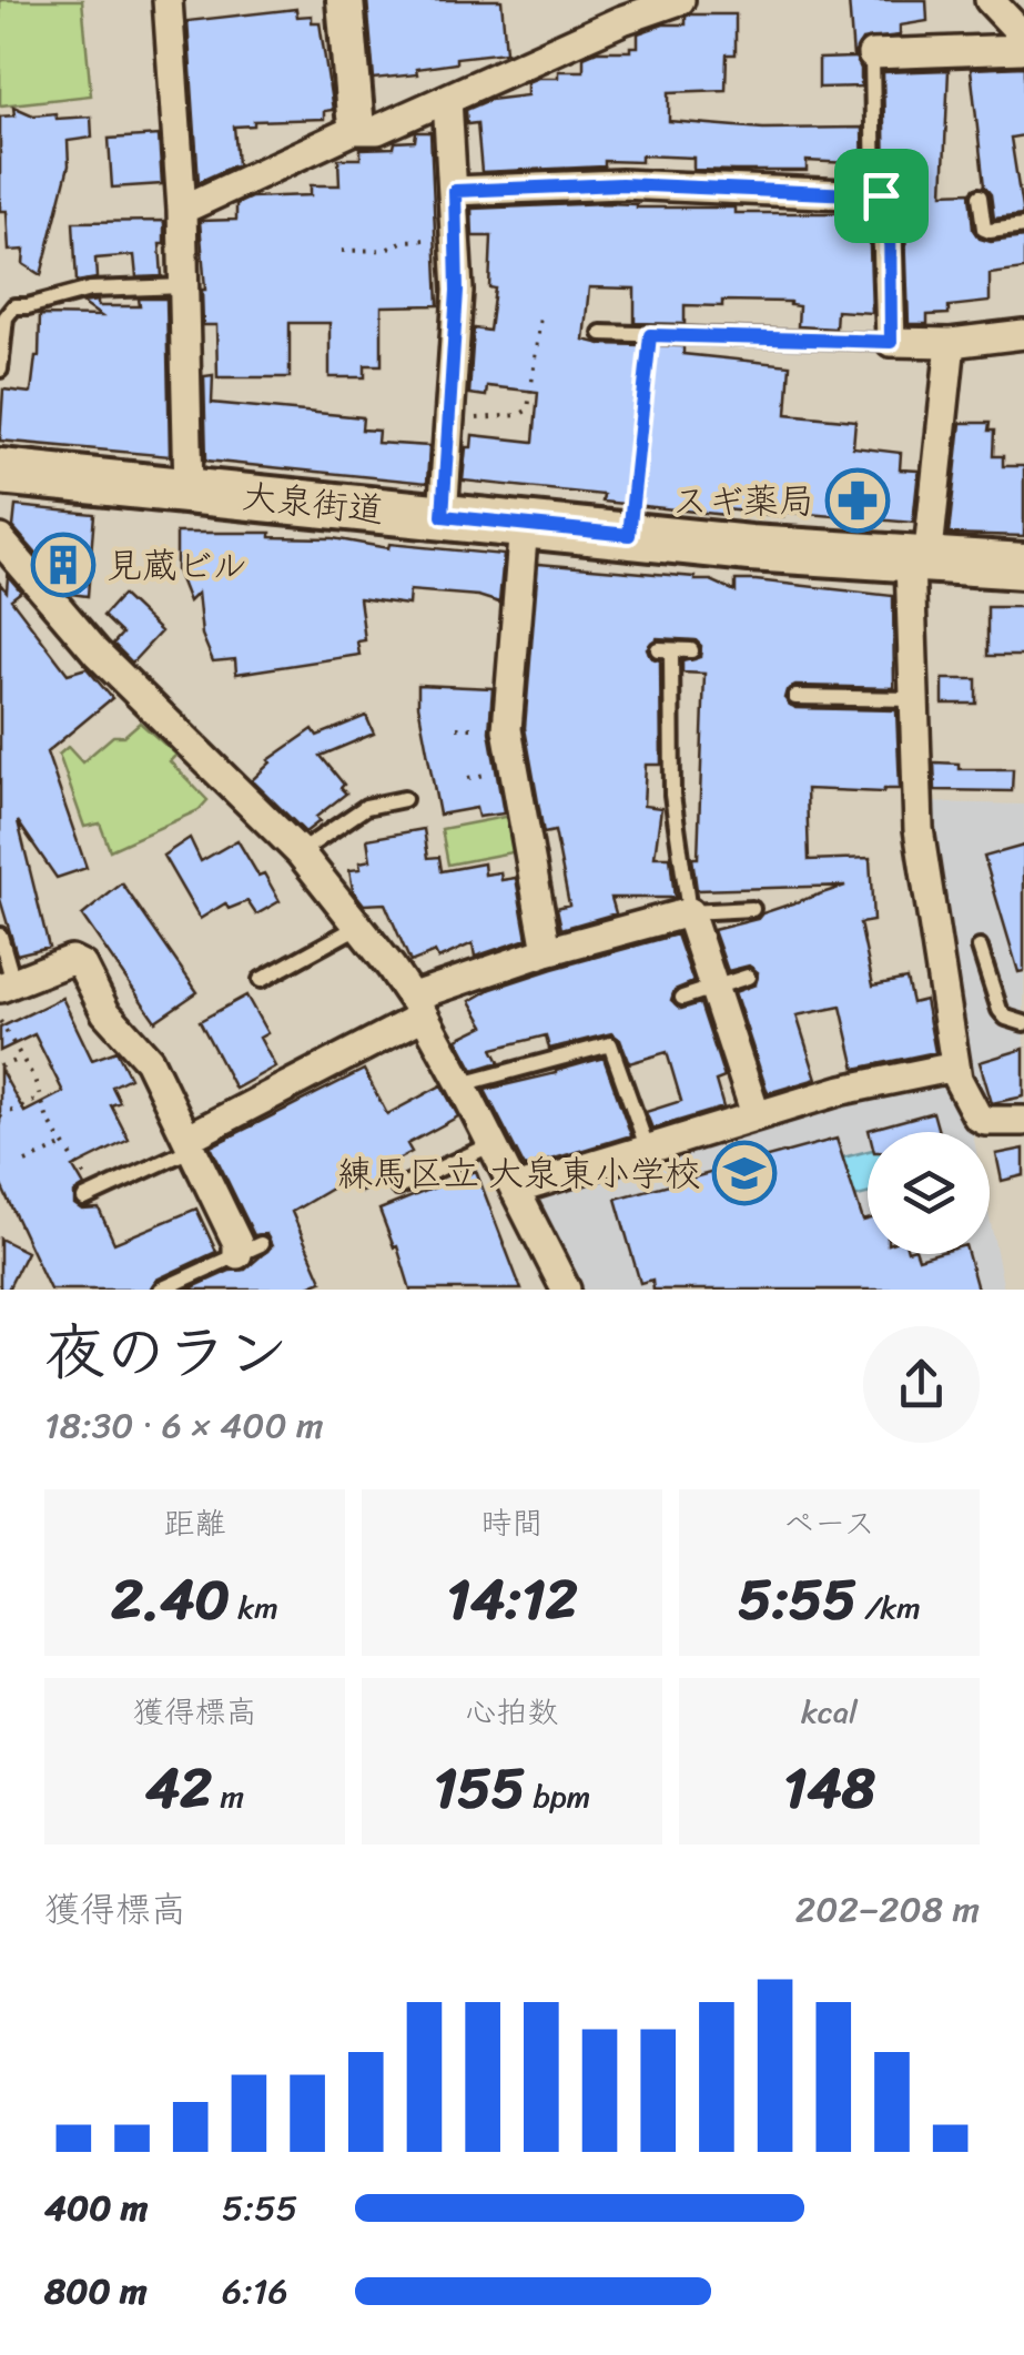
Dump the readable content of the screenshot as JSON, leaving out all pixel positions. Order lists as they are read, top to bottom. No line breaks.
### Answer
{"streets":{"main road":["大泉街道"]},"places":{"pharmacy":["スギ薬局"],"building":["見蔵ビル"],"school or university":["練馬区立 大泉東小学校"]},"page":{"heading":["夜のラン","18:30 · 6 × 400 m"],"stats":[["距離","2.40 km"],["時間","14:12"],["ペース","5:55 /km"],["獲得標高","42 m"],["心拍数","155 bpm"],["kcal","148"]],"chart":["獲得標高","202–208 m"],"list":[{"name":"400 m","note":"5:55"},{"name":"800 m","note":"6:16"}]}}
